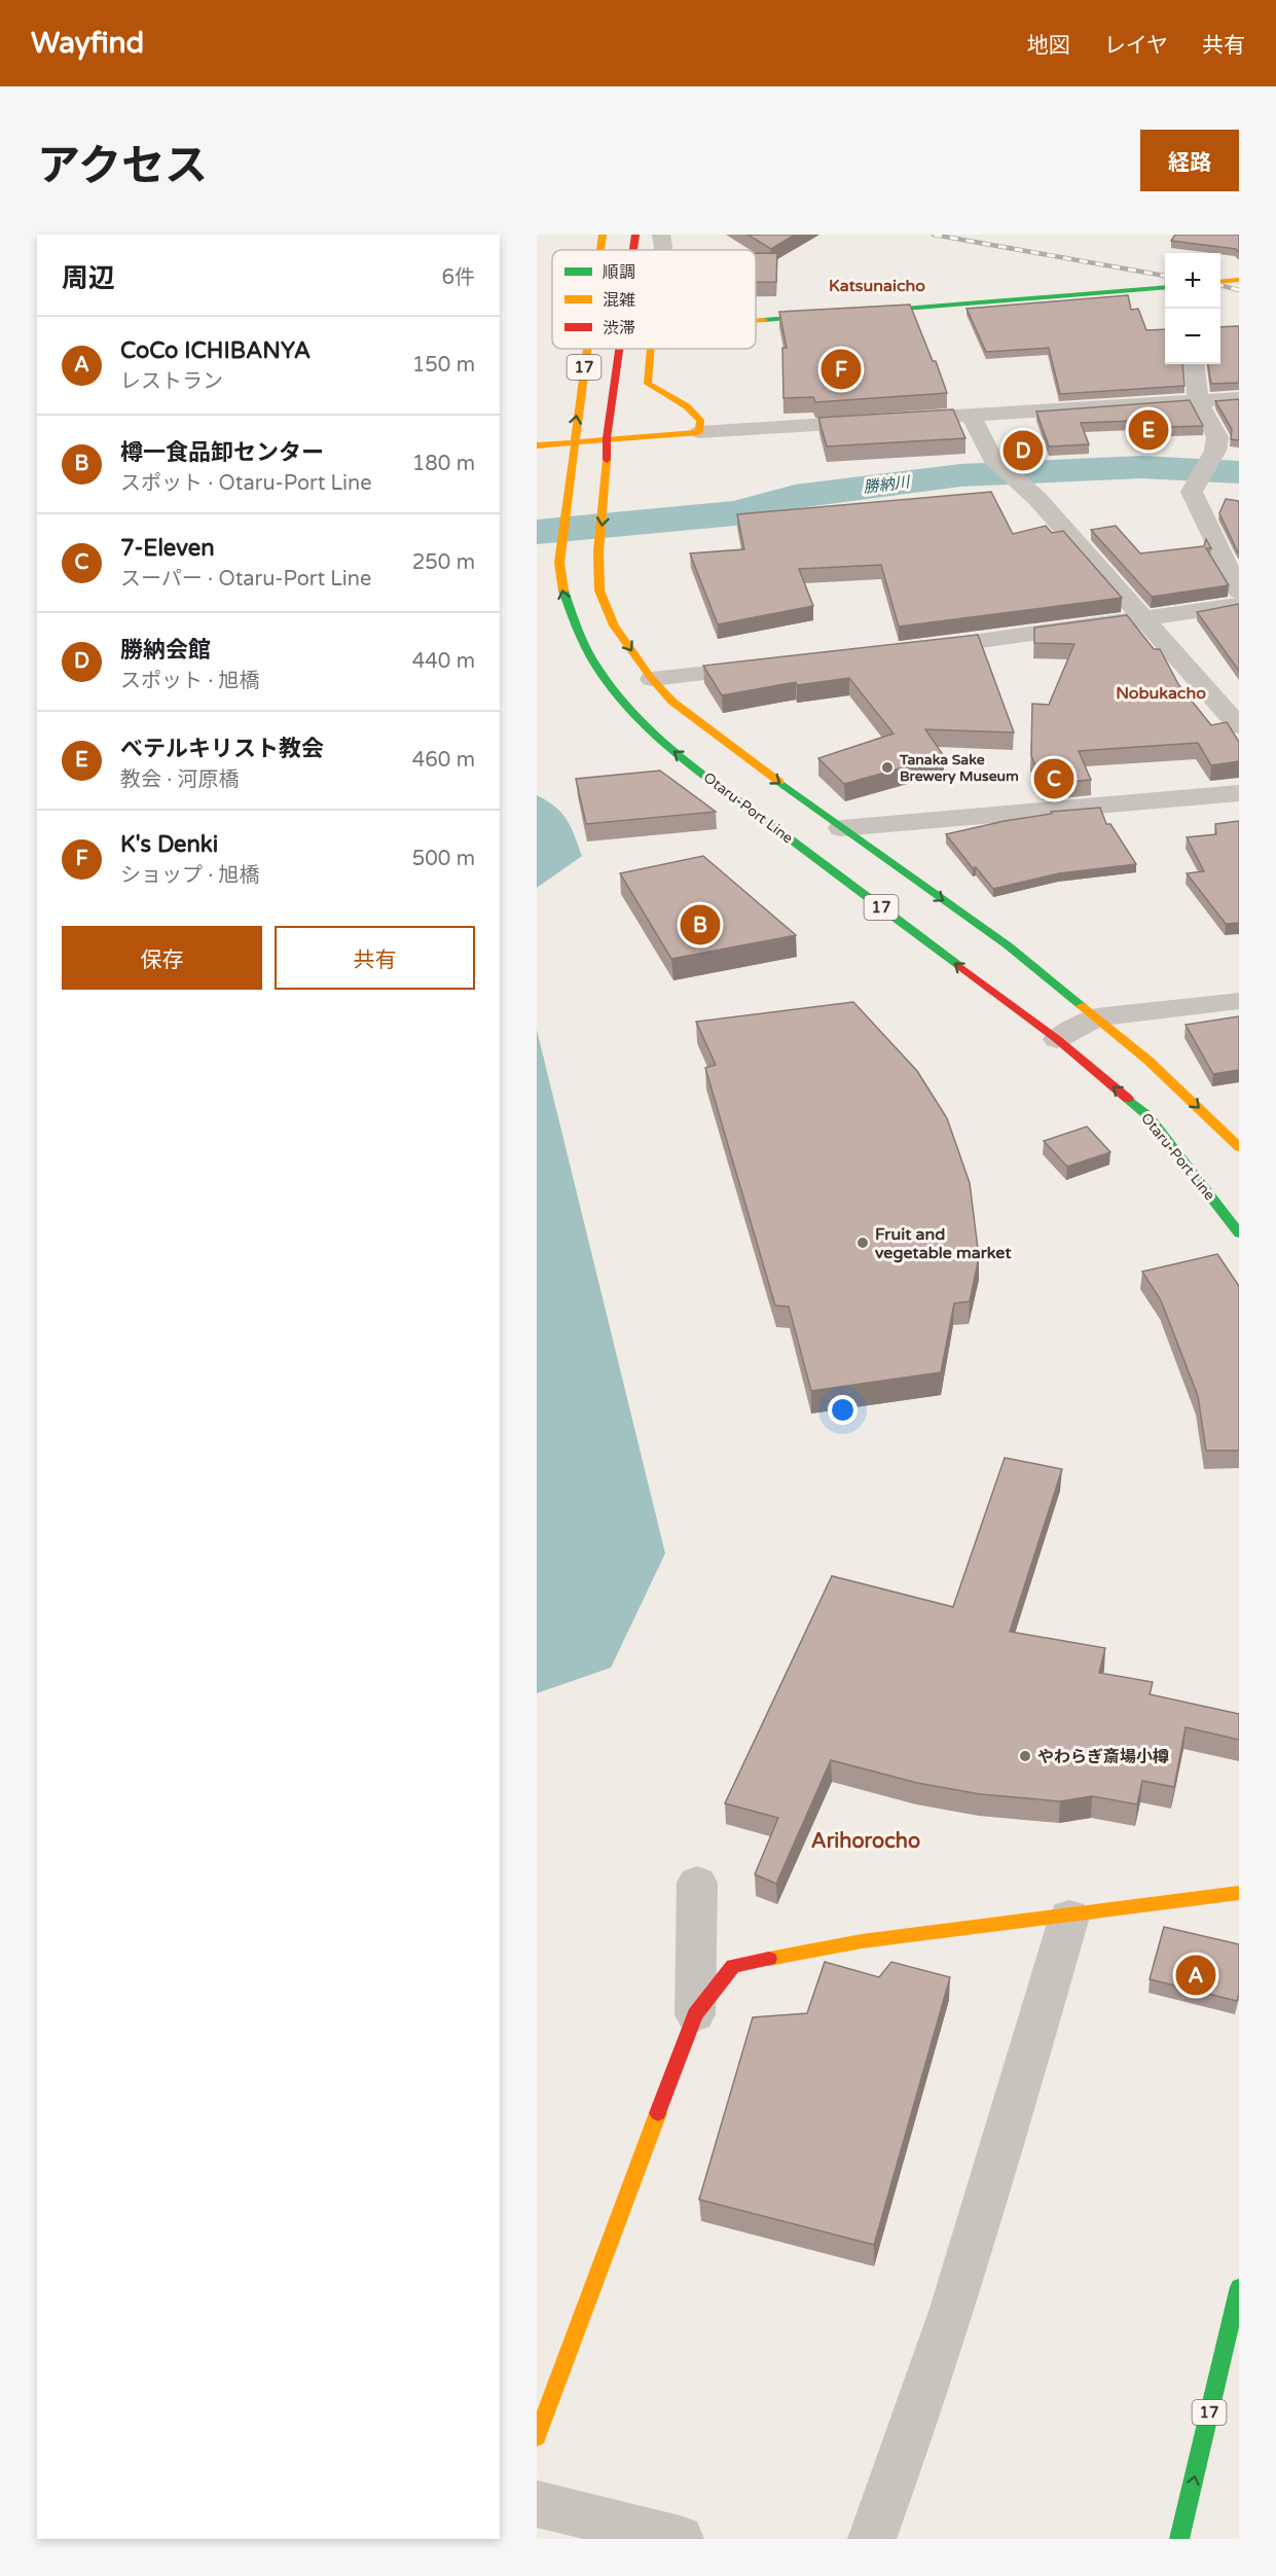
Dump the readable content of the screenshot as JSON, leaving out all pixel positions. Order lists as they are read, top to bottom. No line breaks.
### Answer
{"streets":{"main road":["17","Otaru-Port Line"]},"districts":["Katsunaicho","Nobukacho","Arihorocho"],"water":["勝納川"],"places":["Tanaka Sake Brewery Museum","Fruit and vegetable market","やわらぎ斎場小樽"],"legend":["順調","混雑","渋滞"],"page":{"header":"Wayfind","nav":["地図","レイヤ","共有"],"title":"アクセス","buttons":["経路",["保存","共有"]],"heading":["周辺","6件"],"map_buttons":["+","−"],"list":[{"mark":"A","name":"CoCo ICHIBANYA","note":"レストラン","value":"150 m"},{"mark":"B","name":"樽一食品卸センター","note":"スポット · Otaru-Port Line","value":"180 m"},{"mark":"C","name":"7-Eleven","note":"スーパー · Otaru-Port Line","value":"250 m"},{"mark":"D","name":"勝納会館","note":"スポット · 旭橋","value":"440 m"},{"mark":"E","name":"べテルキリスト教会","note":"教会 · 河原橋","value":"460 m"},{"mark":"F","name":"K's Denki","note":"ショップ · 旭橋","value":"500 m"}],"pins":["F","E","D","C","B","A"]}}
